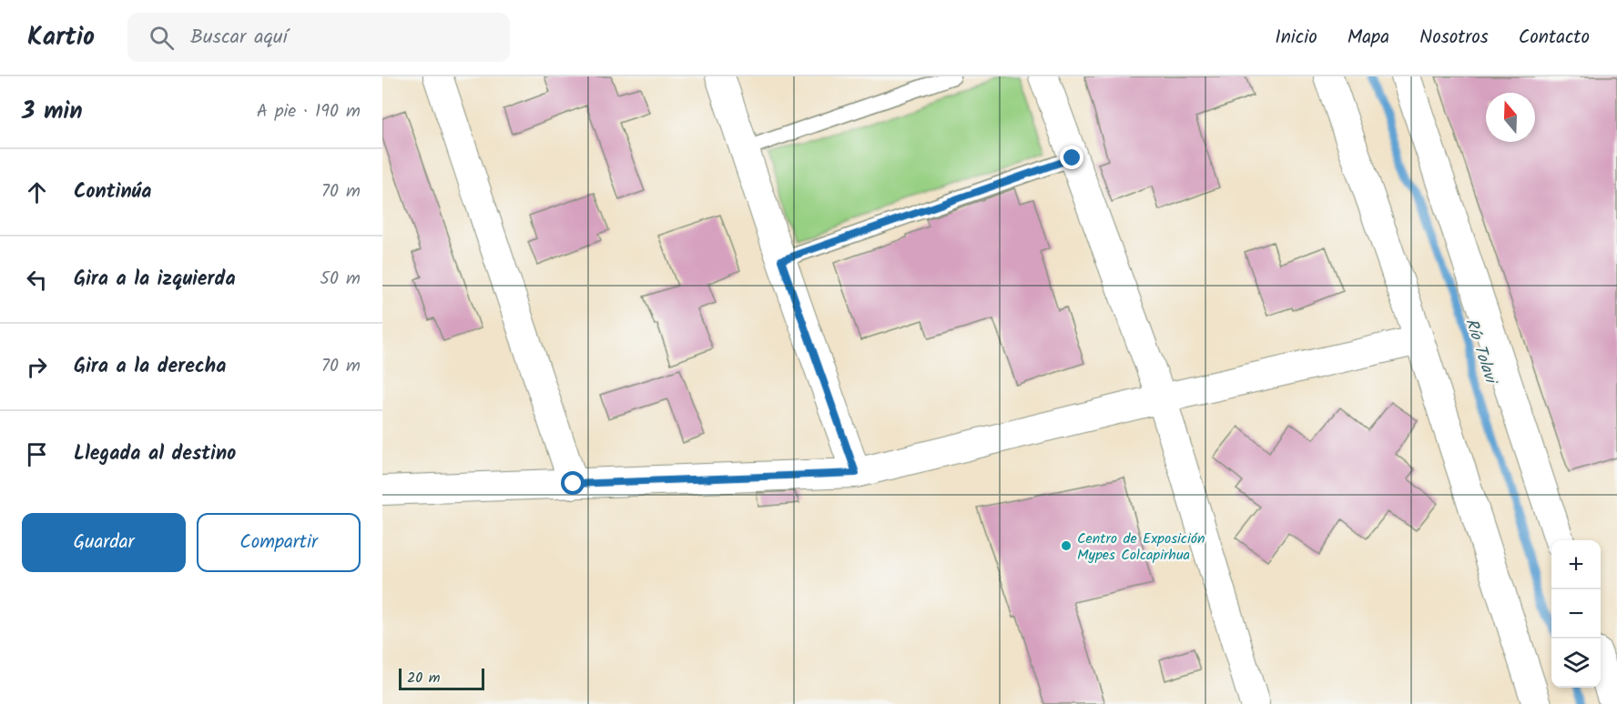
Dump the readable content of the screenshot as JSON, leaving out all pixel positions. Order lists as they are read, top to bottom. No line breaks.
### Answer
{"water":["Río Tolavi"],"places":["Centro de Exposición Mypes Colcapirhua"],"scale_bar":"20 m","north":"top","page":{"header":"Kartio","search":"Buscar aquí","nav":["Inicio","Mapa","Nosotros","Contacto"],"heading":["3 min","A pie · 190 m"],"list":[["Continúa","70 m"],["Gira a la izquierda","50 m"],["Gira a la derecha","70 m"],"Llegada al destino"],"buttons":["Guardar","Compartir"],"map_buttons":["+","−"],"scale":"20 m"}}
